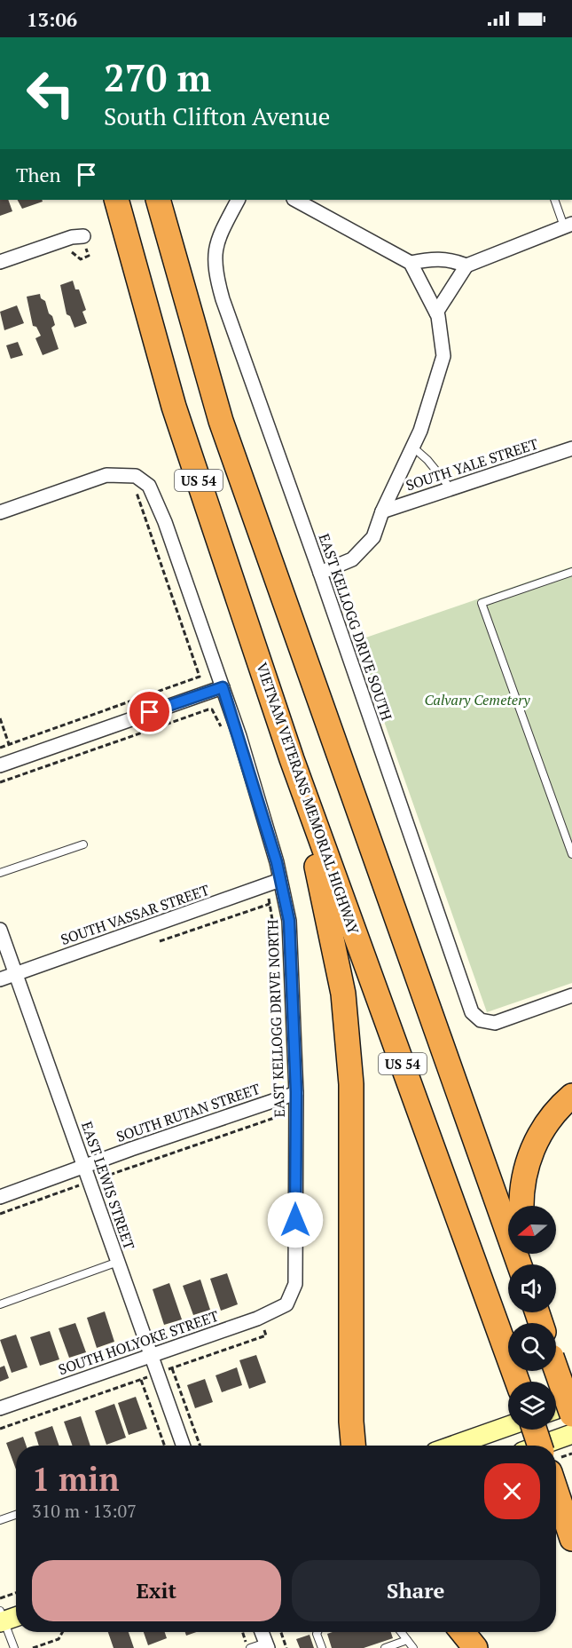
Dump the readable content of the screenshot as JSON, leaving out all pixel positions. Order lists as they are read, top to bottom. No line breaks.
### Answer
{"streets":{"highway":["US 54","VIETNAM VETERANS MEMORIAL HIGHWAY"],"street":["SOUTH YALE STREET","EAST KELLOGG DRIVE SOUTH","SOUTH VASSAR STREET","EAST KELLOGG DRIVE NORTH","SOUTH RUTAN STREET","EAST LEWIS STREET","SOUTH HOLYOKE STREET"]},"crossings":[["SOUTH VASSAR STREET","EAST KELLOGG DRIVE NORTH"],["SOUTH VASSAR STREET","EAST LEWIS STREET"],["EAST KELLOGG DRIVE NORTH","SOUTH RUTAN STREET"],["EAST KELLOGG DRIVE NORTH","SOUTH HOLYOKE STREET"],["SOUTH RUTAN STREET","EAST LEWIS STREET"],["EAST LEWIS STREET","SOUTH HOLYOKE STREET"]],"parks":["Calvary Cemetery"],"north":"left","page":{"status":"13:06","turn":["270 m","South Clifton Avenue"],"then":"Then","heading":["1 min","310 m · 13:07"],"buttons":["Exit","Share"]}}
